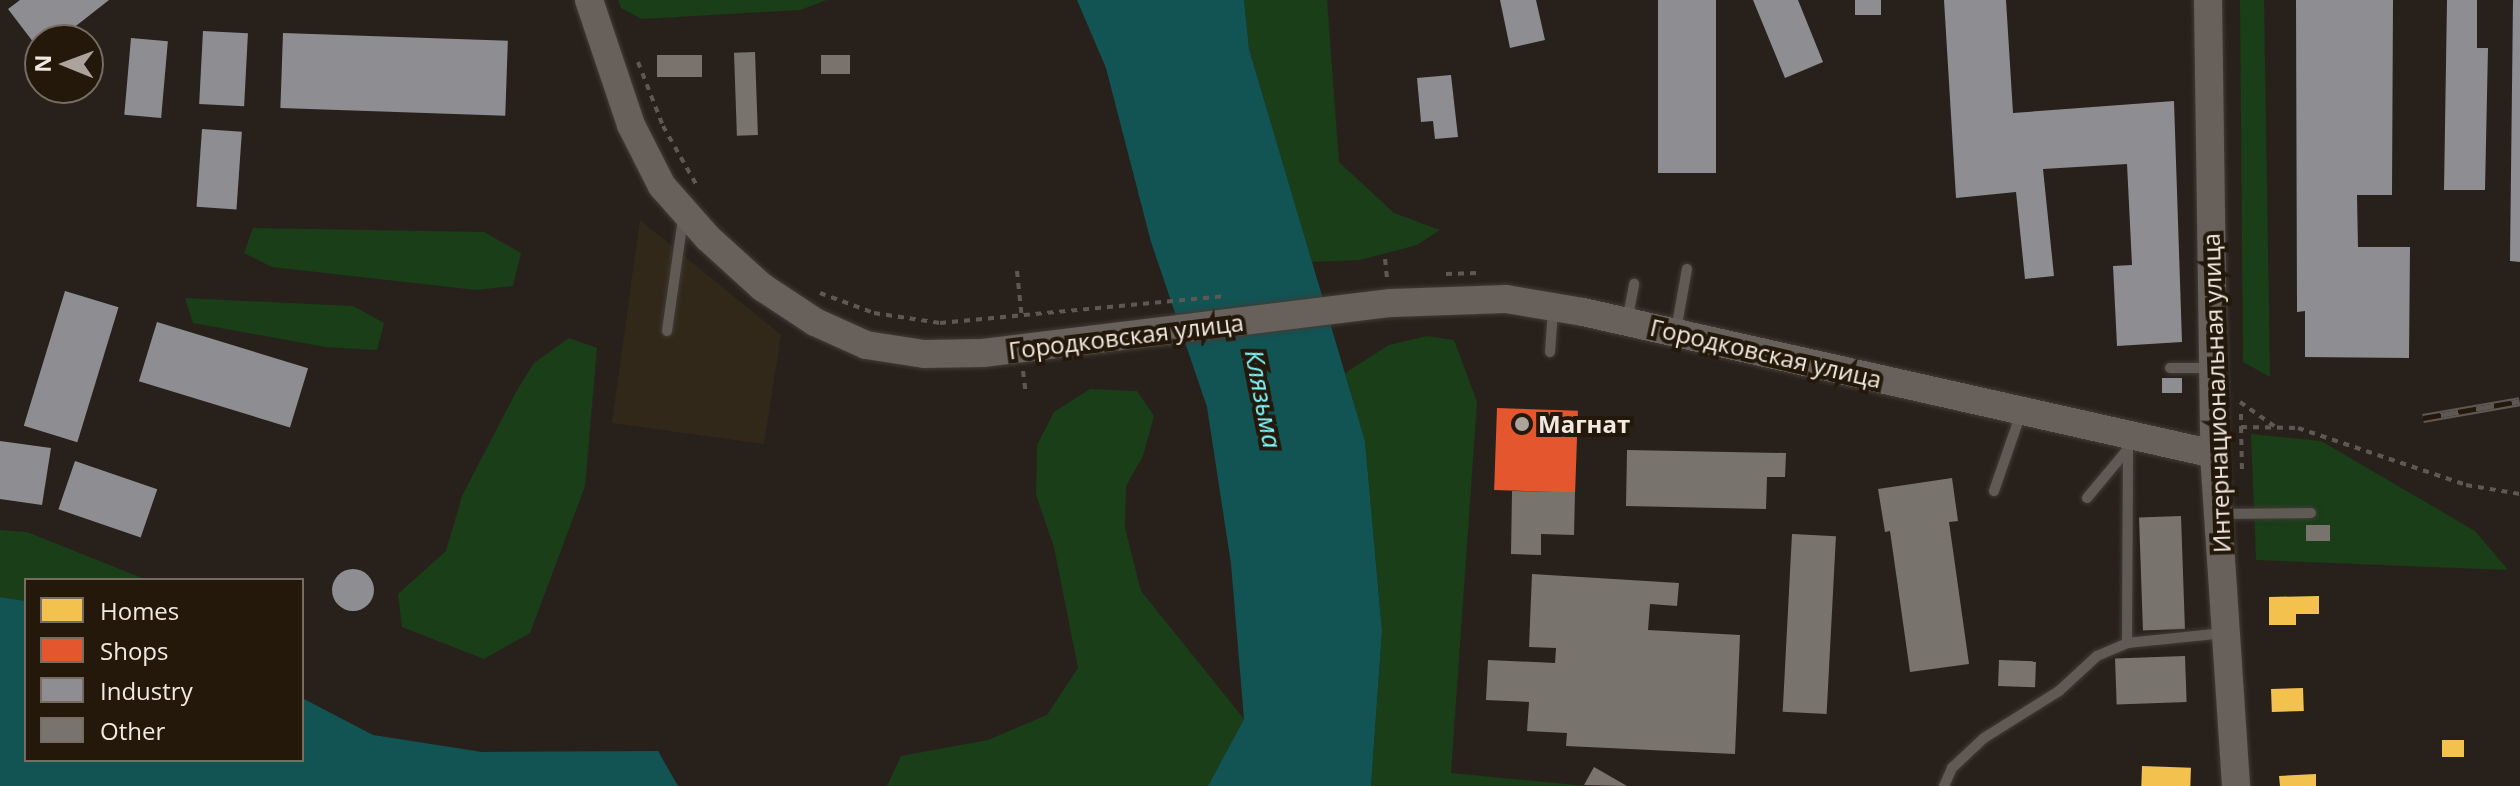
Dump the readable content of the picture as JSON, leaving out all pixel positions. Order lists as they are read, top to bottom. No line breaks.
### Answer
{"streets":{"main road":["Городковская улица","Интернациональная улица"]},"crossings":[["Городковская улица","Интернациональная улица"]],"water":["Клязьма"],"places":["Магнат"],"legend":["Homes","Shops","Industry","Other"],"north":"left"}
